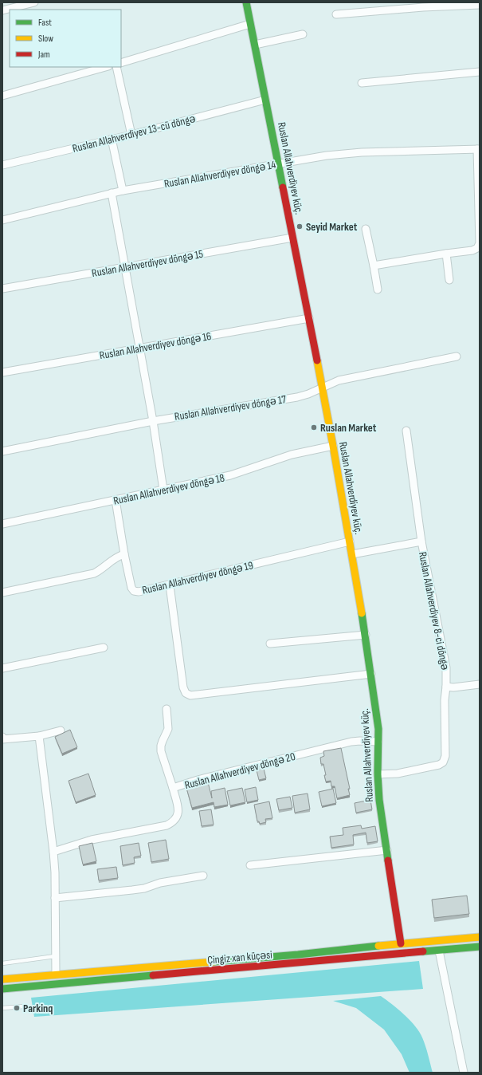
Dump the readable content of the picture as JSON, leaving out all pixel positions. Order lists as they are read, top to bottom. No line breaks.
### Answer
{"streets":{"street":["Ruslan Allahverdiyev 13-cü döngə","Ruslan Allahverdiyev küç.","Ruslan Allahverdiyev döngə 14","Ruslan Allahverdiyev döngə 15","Ruslan Allahverdiyev döngə 16","Ruslan Allahverdiyev döngə 17","Ruslan Allahverdiyev döngə 18","Ruslan Allahverdiyev döngə 19","Ruslan Allahverdiyev 8-ci döngə","Ruslan Allahverdiyev döngə 20","Çingiz xan küçəsi"]},"crossings":[["Ruslan Allahverdiyev 13-cü döngə","Ruslan Allahverdiyev küç."],["Ruslan Allahverdiyev küç.","Ruslan Allahverdiyev döngə 14"],["Ruslan Allahverdiyev küç.","Ruslan Allahverdiyev döngə 15"],["Ruslan Allahverdiyev küç.","Ruslan Allahverdiyev döngə 16"],["Ruslan Allahverdiyev küç.","Ruslan Allahverdiyev döngə 17"],["Ruslan Allahverdiyev küç.","Ruslan Allahverdiyev döngə 18"],["Ruslan Allahverdiyev küç.","Ruslan Allahverdiyev döngə 19"],["Ruslan Allahverdiyev küç.","Ruslan Allahverdiyev 8-ci döngə"],["Ruslan Allahverdiyev küç.","Ruslan Allahverdiyev döngə 20"],["Ruslan Allahverdiyev küç.","Çingiz xan küçəsi"]],"places":["Seyid Market","Ruslan Market","Parkinq"],"legend":["Fast","Slow","Jam"]}
